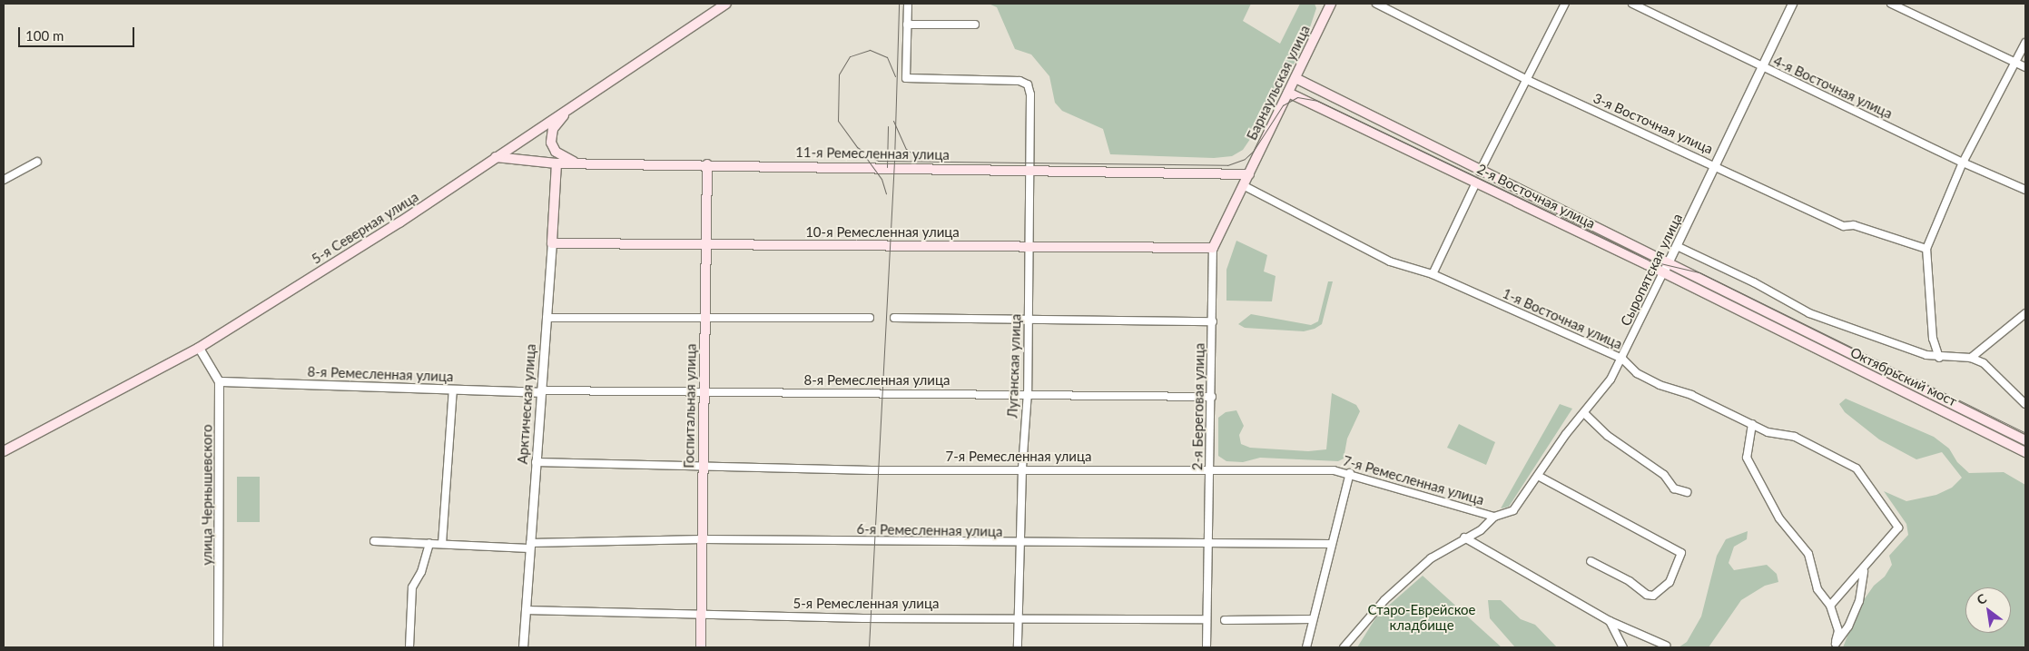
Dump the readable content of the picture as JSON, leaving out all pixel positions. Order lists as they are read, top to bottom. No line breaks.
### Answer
{"streets":{"main road":["Барнаульская улица","11-я Ремесленная улица","2-я Восточная улица","5-я Северная улица","10-я Ремесленная улица","Октябрьский мост","Арктическая улица","Госпитальная улица","2-я Береговая улица"],"street":["4-я Восточная улица","3-я Восточная улица","Сыропятская улица","1-я Восточная улица","Луганская улица","8-я Ремесленная улица","7-я Ремесленная улица","улица Чернышевского","6-я Ремесленная улица","5-я Ремесленная улица"]},"crossings":[["Барнаульская улица","11-я Ремесленная улица"],["Барнаульская улица","2-я Восточная улица"],["Барнаульская улица","2-я Береговая улица"],["4-я Восточная улица","Сыропятская улица"],["3-я Восточная улица","Сыропятская улица"],["11-я Ремесленная улица","5-я Северная улица"],["11-я Ремесленная улица","Луганская улица"],["11-я Ремесленная улица","Арктическая улица"],["11-я Ремесленная улица","Госпитальная улица"],["11-я Ремесленная улица","2-я Береговая улица"],["2-я Восточная улица","Сыропятская улица"],["2-я Восточная улица","Октябрьский мост"],["10-я Ремесленная улица","Луганская улица"],["10-я Ремесленная улица","Арктическая улица"],["10-я Ремесленная улица","Госпитальная улица"],["10-я Ремесленная улица","2-я Береговая улица"],["Сыропятская улица","1-я Восточная улица"],["Сыропятская улица","7-я Ремесленная улица"],["1-я Восточная улица","2-я Береговая улица"],["Луганская улица","8-я Ремесленная улица"],["Луганская улица","7-я Ремесленная улица"],["Луганская улица","6-я Ремесленная улица"],["Луганская улица","5-я Ремесленная улица"],["8-я Ремесленная улица","Арктическая улица"],["8-я Ремесленная улица","Госпитальная улица"],["8-я Ремесленная улица","2-я Береговая улица"],["8-я Ремесленная улица","улица Чернышевского"],["Арктическая улица","7-я Ремесленная улица"],["Арктическая улица","6-я Ремесленная улица"],["Арктическая улица","5-я Ремесленная улица"],["Госпитальная улица","7-я Ремесленная улица"],["Госпитальная улица","6-я Ремесленная улица"],["Госпитальная улица","5-я Ремесленная улица"],["2-я Береговая улица","7-я Ремесленная улица"],["2-я Береговая улица","6-я Ремесленная улица"],["2-я Береговая улица","5-я Ремесленная улица"]],"parks":["Старо-Еврейское кладбище"],"scale_bar":"100 m","north":"top left"}
